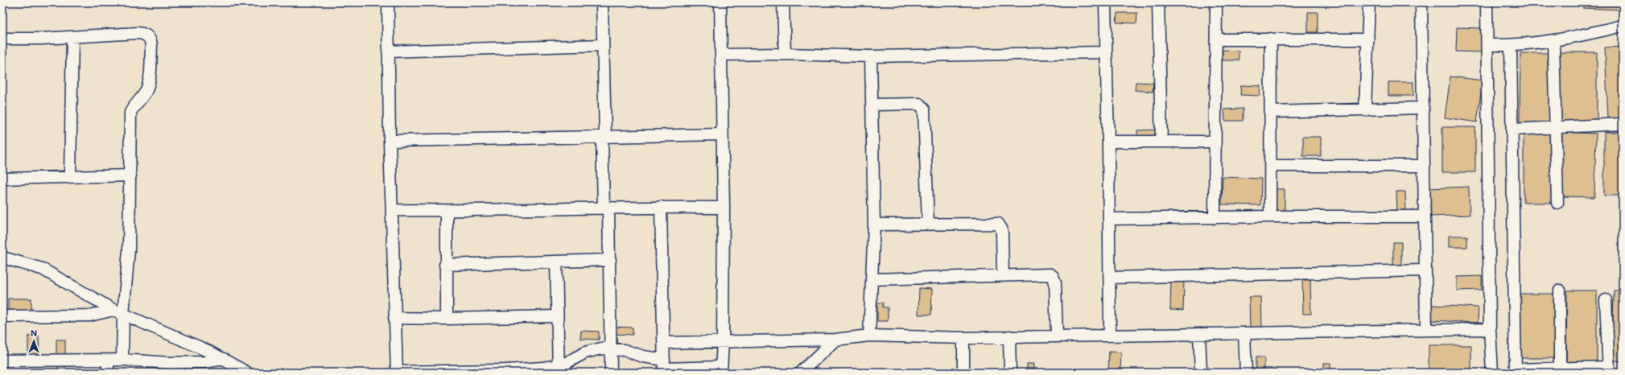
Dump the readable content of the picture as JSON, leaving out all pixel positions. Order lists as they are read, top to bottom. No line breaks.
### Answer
{"north":"top"}
